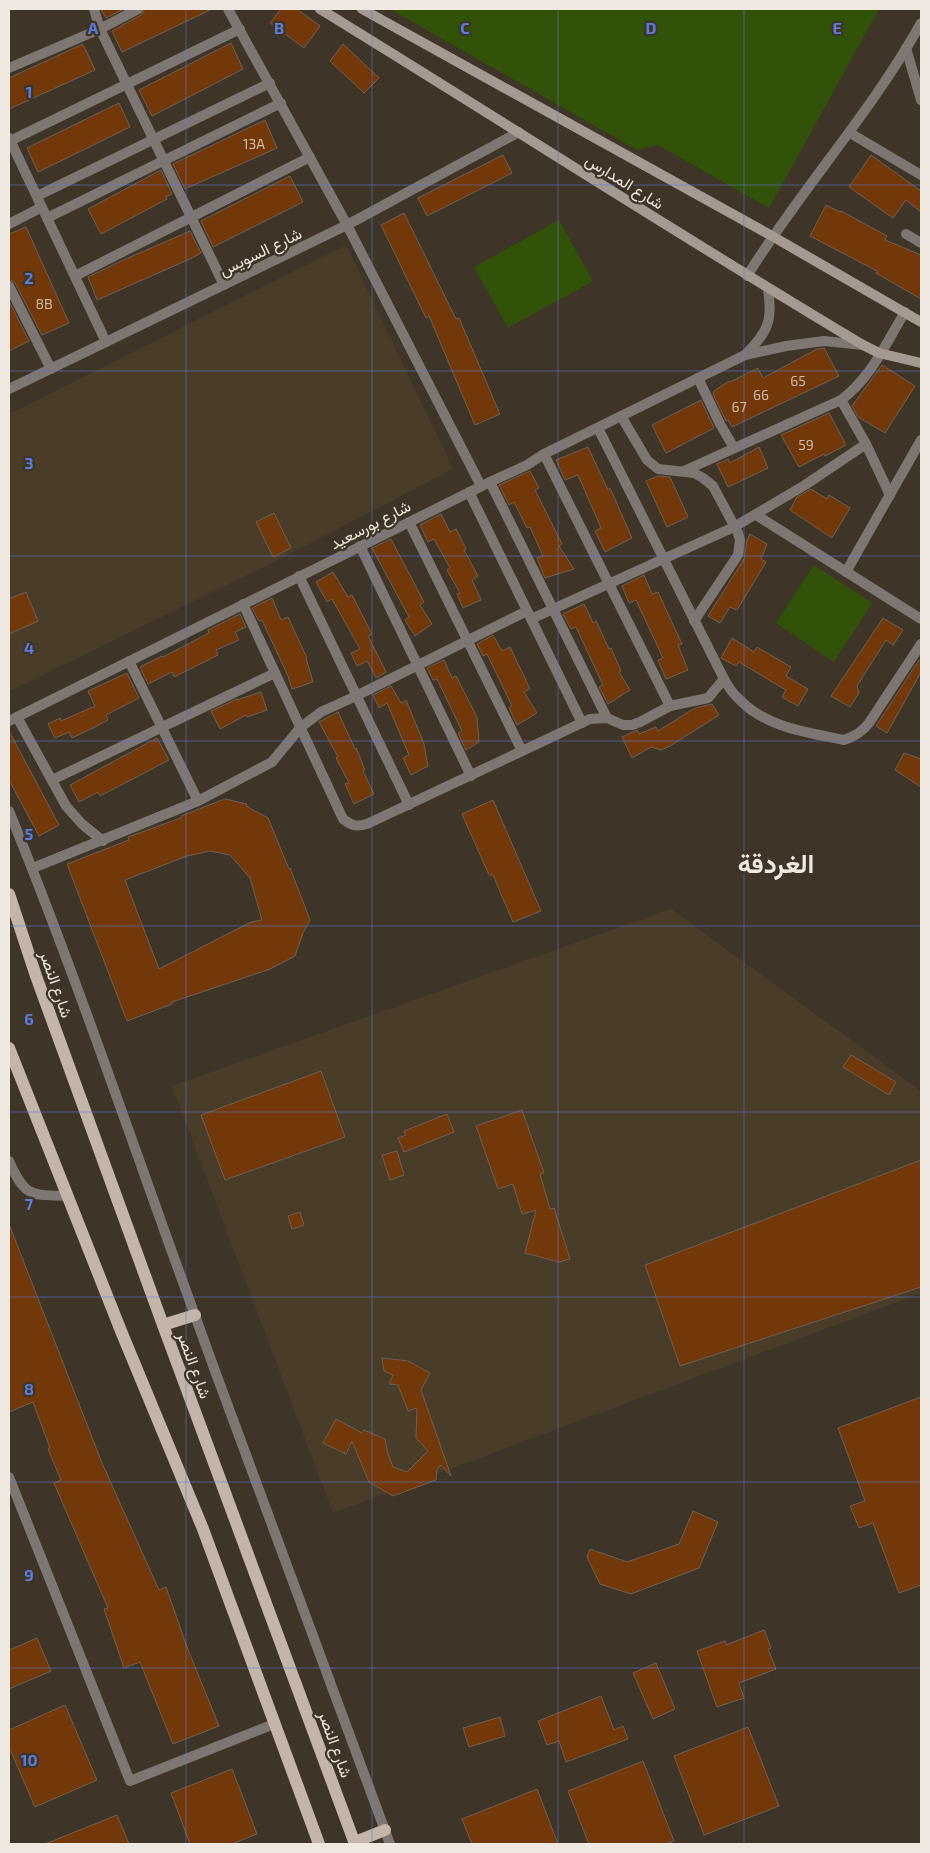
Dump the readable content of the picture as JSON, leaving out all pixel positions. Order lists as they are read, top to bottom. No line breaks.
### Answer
{"streets":{"main road":["شارع النصر"],"street":["شارع المدارس","شارع السويس","شارع بورسعيد"]},"crossings":[["شارع المدارس","شارع السويس"],["شارع المدارس","شارع بورسعيد"]],"districts":["الغردقة"],"house_numbers":["13A","8B","65","66","67","59"],"grid":{"columns":["A","B","C","D","E"],"rows":["1","2","3","4","5","6","7","8","9","10"]}}
